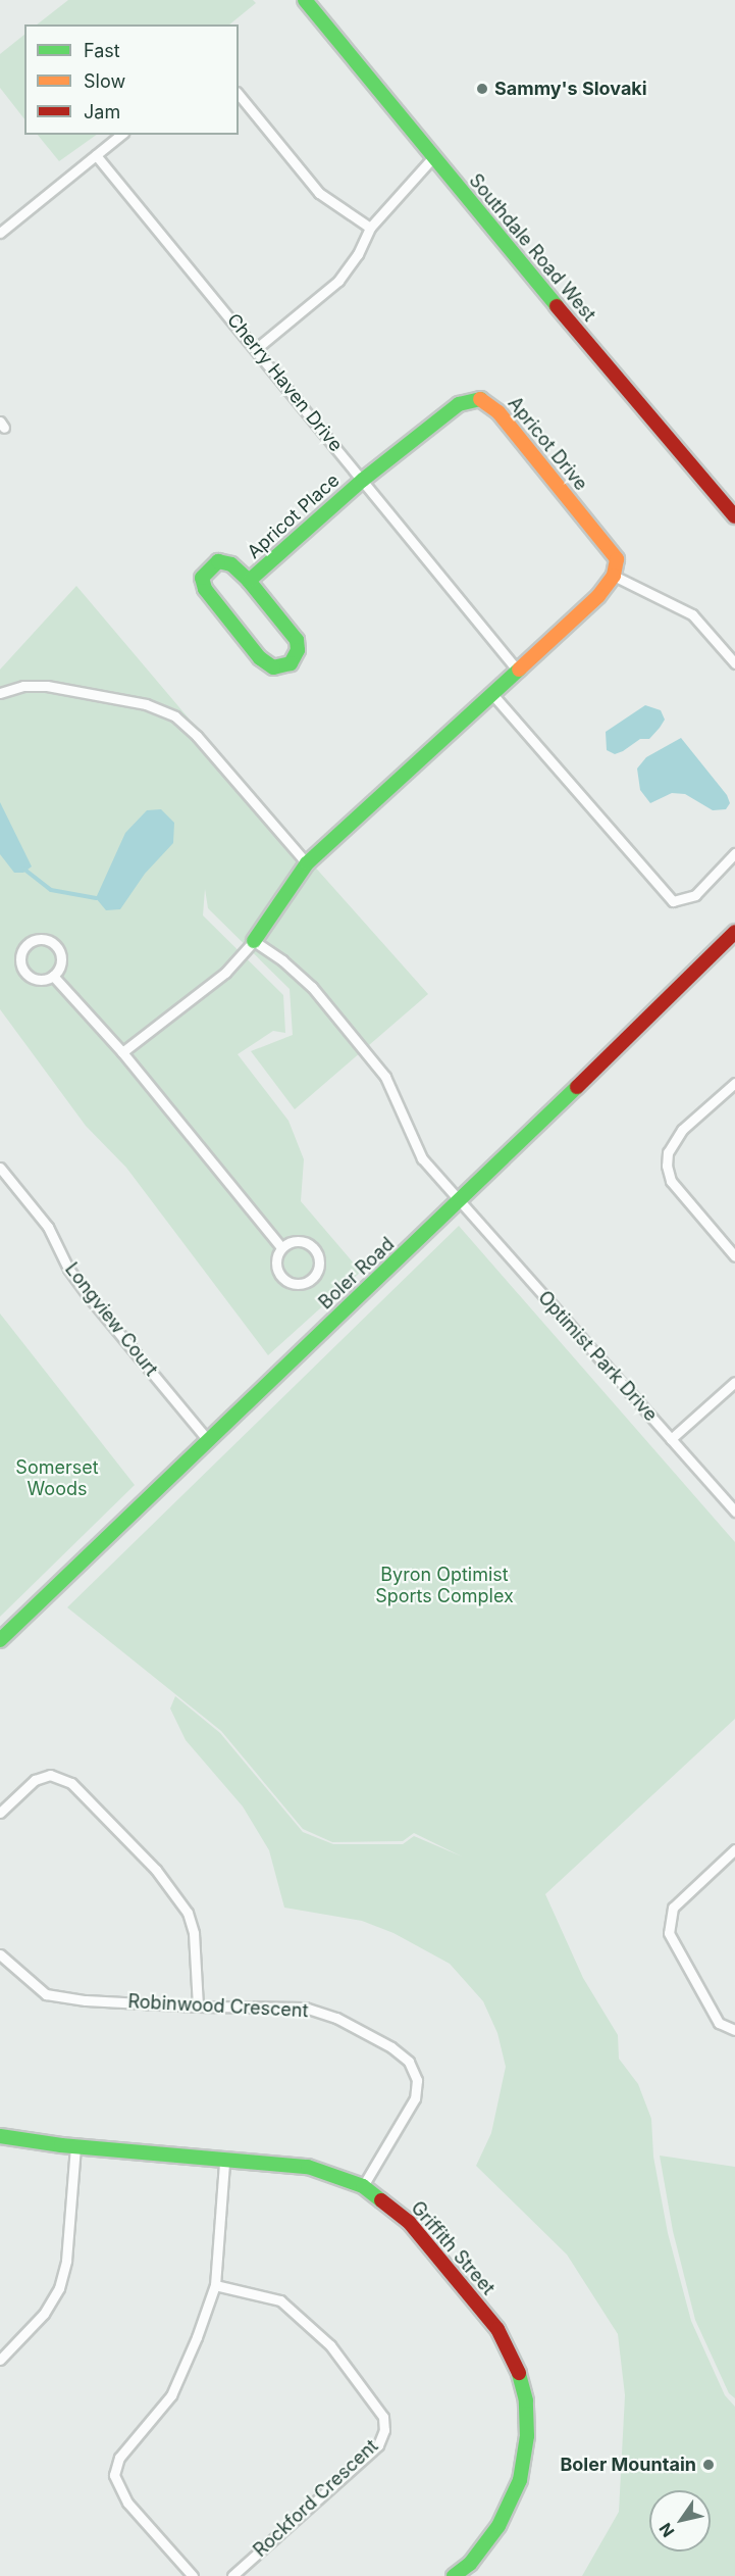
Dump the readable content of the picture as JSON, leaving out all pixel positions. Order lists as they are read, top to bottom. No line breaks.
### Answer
{"streets":{"street":["Southdale Road West","Cherry Haven Drive","Apricot Drive","Apricot Place","Boler Road","Longview Court","Optimist Park Drive","Robinwood Crescent","Griffith Street","Rockford Crescent"]},"crossings":[["Cherry Haven Drive","Apricot Drive"],["Cherry Haven Drive","Apricot Place"],["Apricot Drive","Apricot Place"],["Boler Road","Longview Court"],["Boler Road","Optimist Park Drive"],["Robinwood Crescent","Griffith Street"]],"parks":["Somerset Woods","Byron Optimist Sports Complex"],"places":["Sammy's Slovaki","Boler Mountain"],"legend":["Fast","Slow","Jam"],"north":"bottom left"}
